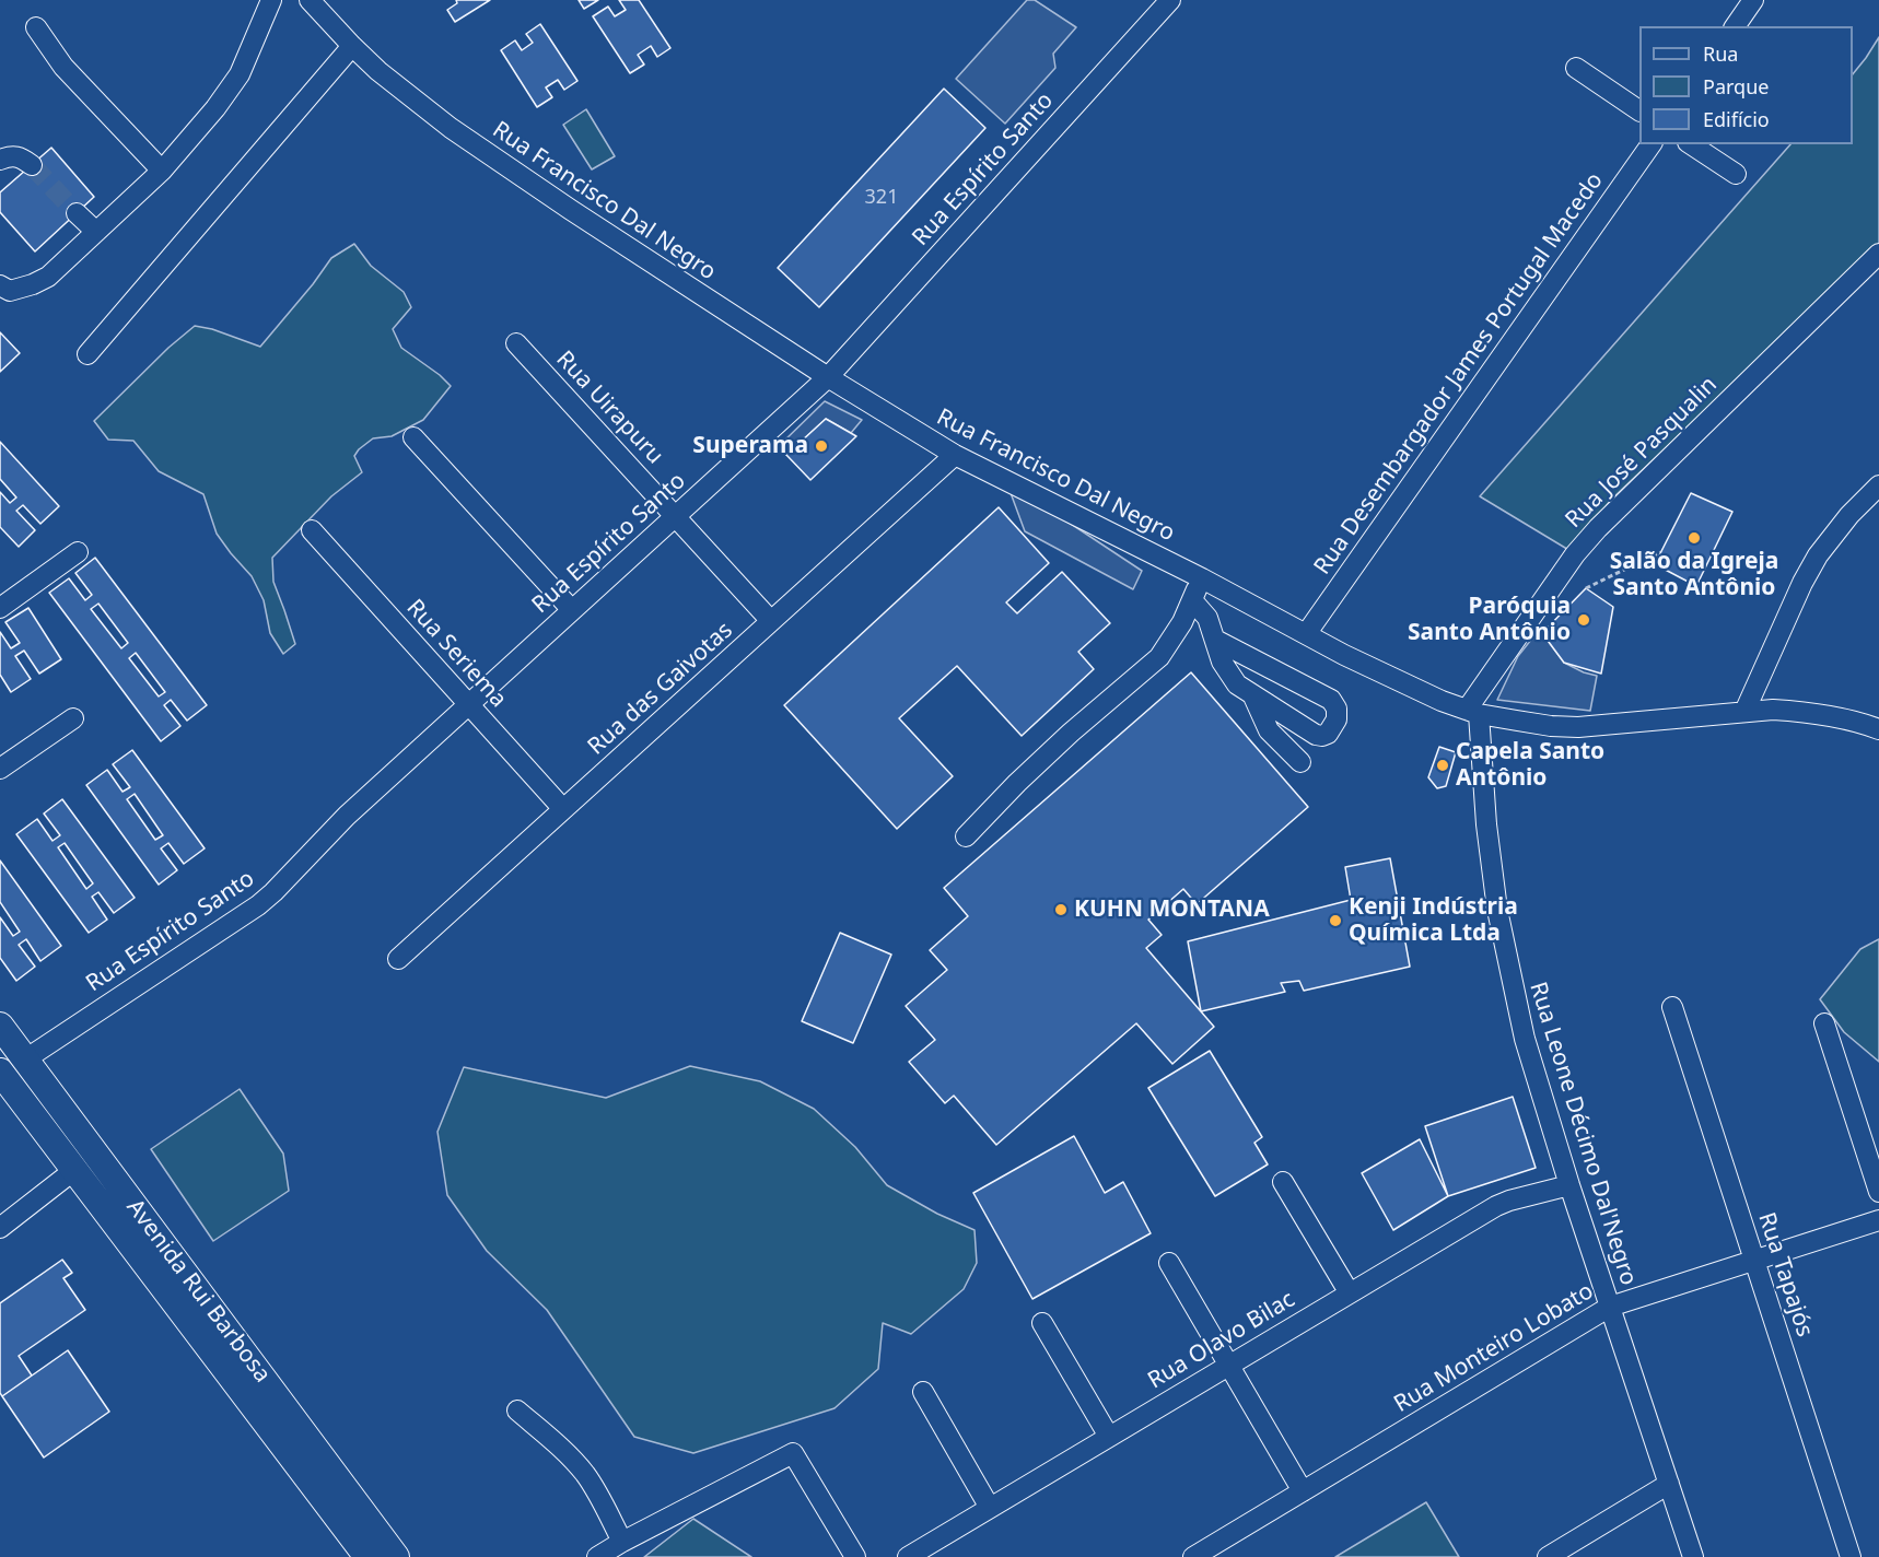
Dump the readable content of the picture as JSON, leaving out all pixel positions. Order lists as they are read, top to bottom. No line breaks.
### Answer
{"streets":{"main road":["Avenida Rui Barbosa"],"street":["Rua Espírito Santo","Rua Francisco Dal Negro","Rua Desembargador James Portugal Macedo","Rua Uirapuru","Rua José Pasqualin","Rua Seriema","Rua das Gaivotas","Rua Leone Décimo Dal'Negro","Rua Tapajós","Rua Olavo Bilac","Rua Monteiro Lobato"]},"crossings":[["Rua Espírito Santo","Rua Francisco Dal Negro"],["Rua Espírito Santo","Rua Uirapuru"],["Rua Espírito Santo","Rua Seriema"],["Rua Espírito Santo","Avenida Rui Barbosa"],["Rua Francisco Dal Negro","Rua Desembargador James Portugal Macedo"],["Rua Francisco Dal Negro","Rua José Pasqualin"],["Rua Francisco Dal Negro","Rua das Gaivotas"],["Rua Francisco Dal Negro","Rua Leone Décimo Dal'Negro"],["Rua Uirapuru","Rua das Gaivotas"],["Rua José Pasqualin","Rua Leone Décimo Dal'Negro"],["Rua Seriema","Rua das Gaivotas"],["Rua Leone Décimo Dal'Negro","Rua Olavo Bilac"],["Rua Leone Décimo Dal'Negro","Rua Monteiro Lobato"],["Rua Tapajós","Rua Monteiro Lobato"]],"places":["Superama","Salão da Igreja Santo Antônio","Paróquia Santo Antônio","Capela Santo Antônio","KUHN MONTANA","Kenji Indústria Química Ltda"],"house_numbers":["321"],"legend":["Rua","Parque","Edifício"]}
